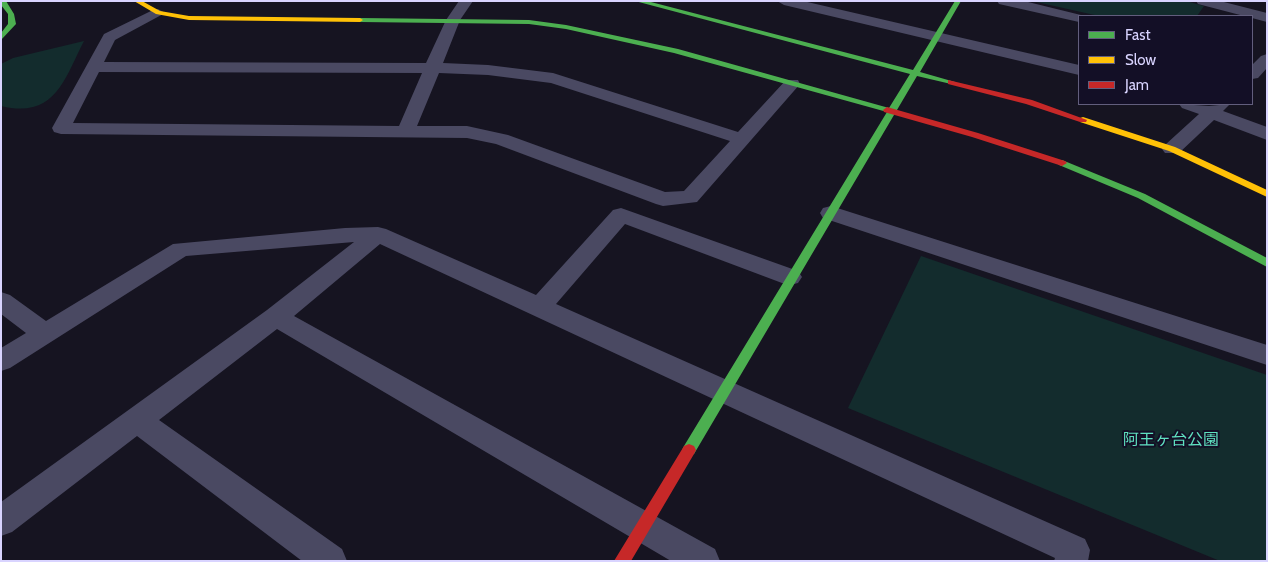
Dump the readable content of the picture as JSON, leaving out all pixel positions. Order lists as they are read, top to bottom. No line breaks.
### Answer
{"parks":["阿王ヶ台公園"],"legend":["Fast","Slow","Jam"]}
